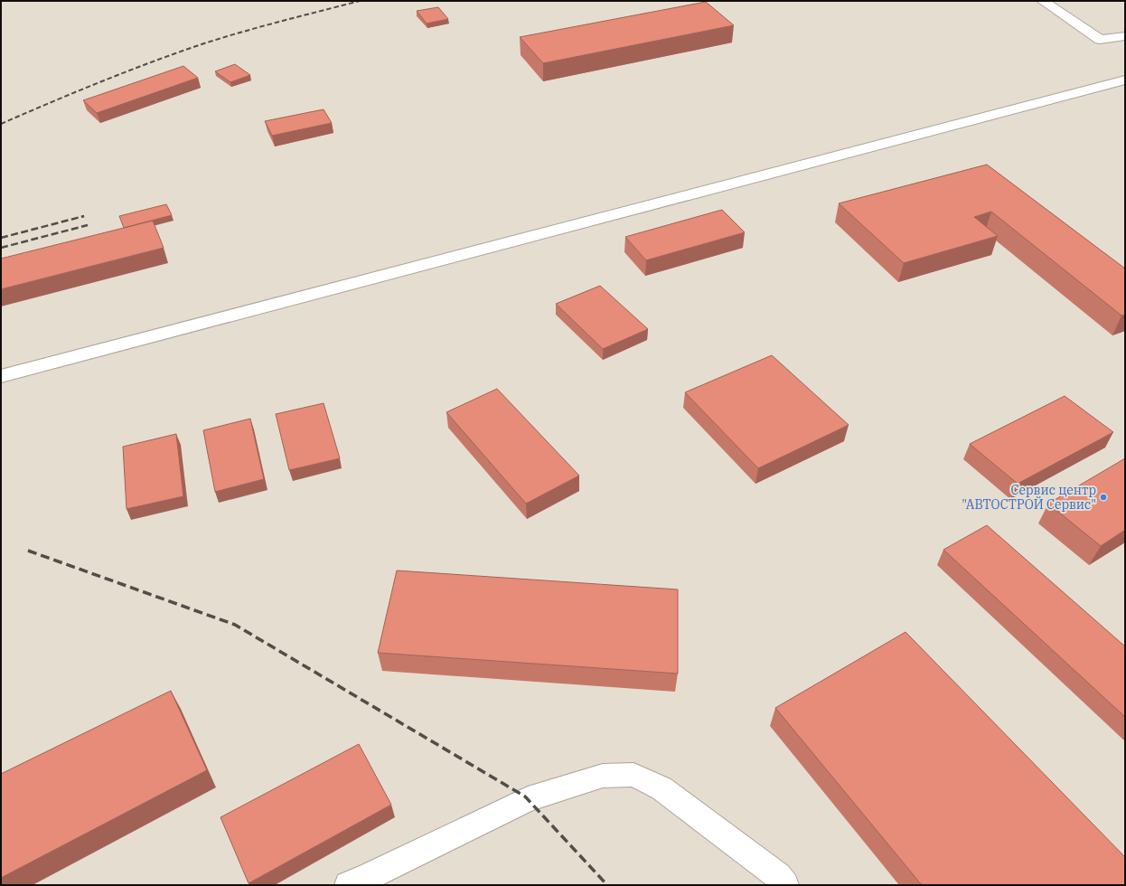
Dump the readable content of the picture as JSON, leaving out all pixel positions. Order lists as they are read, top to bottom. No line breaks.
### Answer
{"places":["Сервис центр \"АВТОСТРОЙ Сервис\""]}
